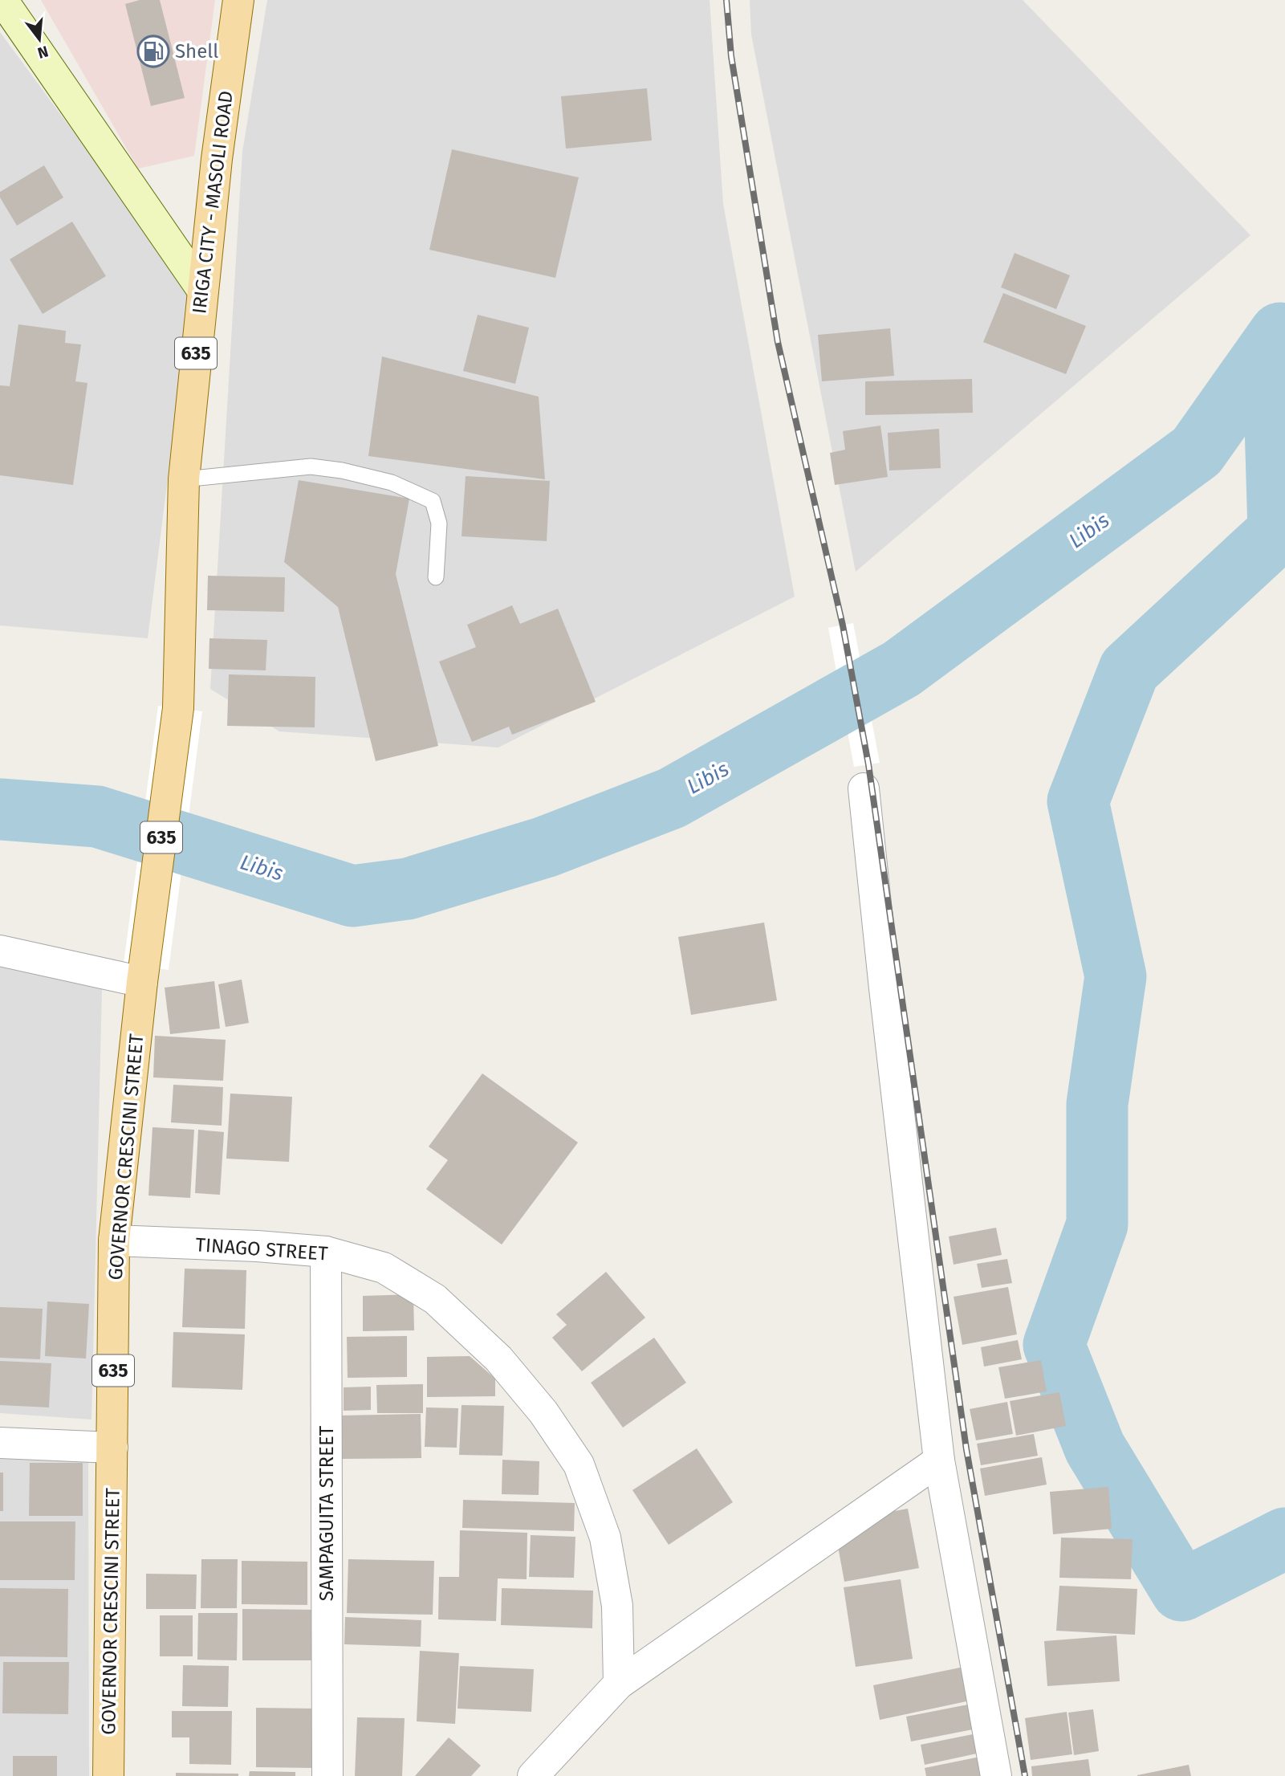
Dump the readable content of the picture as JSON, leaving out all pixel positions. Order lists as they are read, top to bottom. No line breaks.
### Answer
{"streets":{"main road":["IRIGA CITY - MASOLI ROAD","635","GOVERNOR CRESCINI STREET"],"street":["TINAGO STREET","SAMPAGUITA STREET"]},"crossings":[["IRIGA CITY - MASOLI ROAD","GOVERNOR CRESCINI STREET"],["GOVERNOR CRESCINI STREET","TINAGO STREET"],["TINAGO STREET","SAMPAGUITA STREET"]],"water":["Libis"],"places":{"fuel station":["Shell"]},"north":"bottom"}
